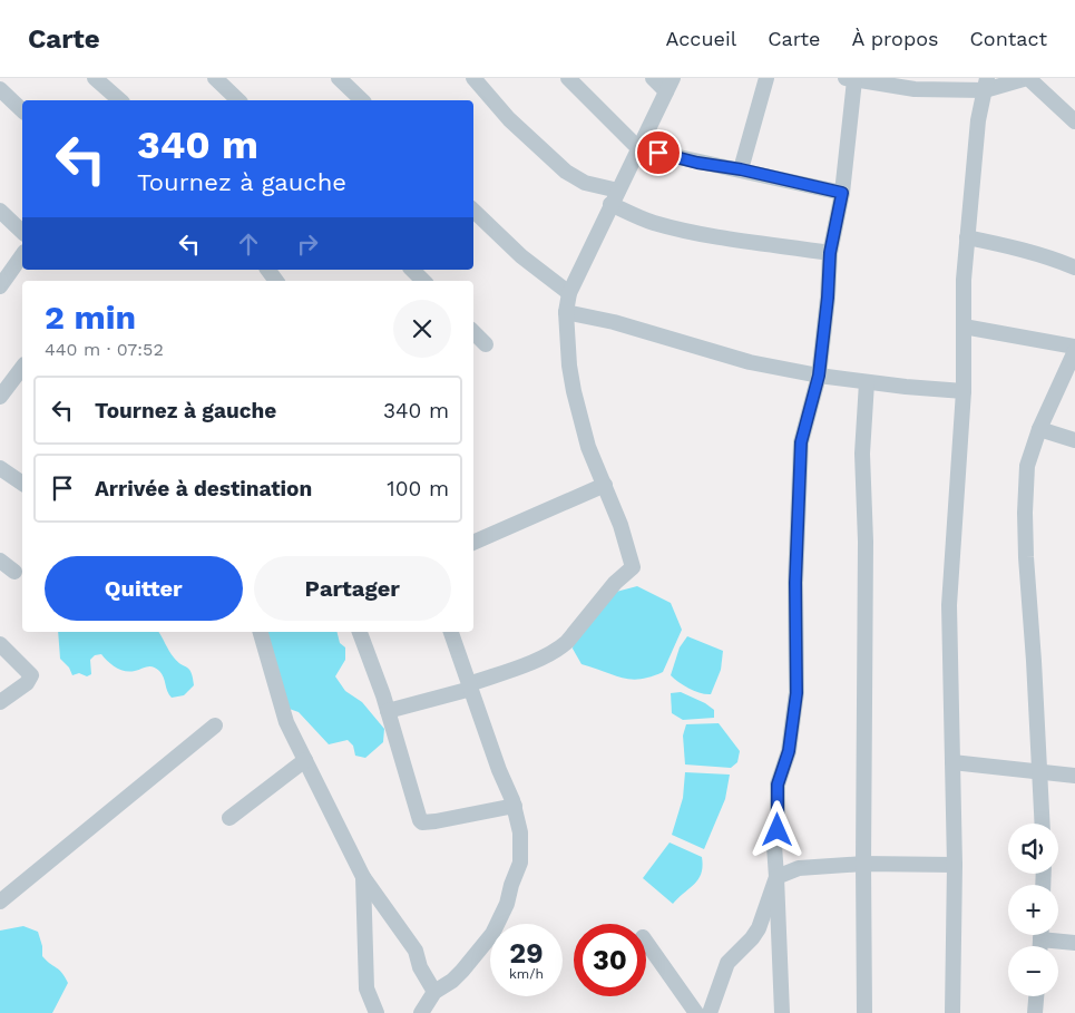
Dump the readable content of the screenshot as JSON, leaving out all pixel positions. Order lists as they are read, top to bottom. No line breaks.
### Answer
{"page":{"header":"Carte","nav":["Accueil","Carte","À propos","Contact"],"turn":["340 m","Tournez à gauche"],"heading":["2 min","440 m · 07:52"],"list":[{"name":"Tournez à gauche","value":"340 m"},{"name":"Arrivée à destination","value":"100 m"}],"buttons":["Quitter","Partager"],"map_buttons":["+","−"],"speed":"29 km/h","limit":"30"}}
